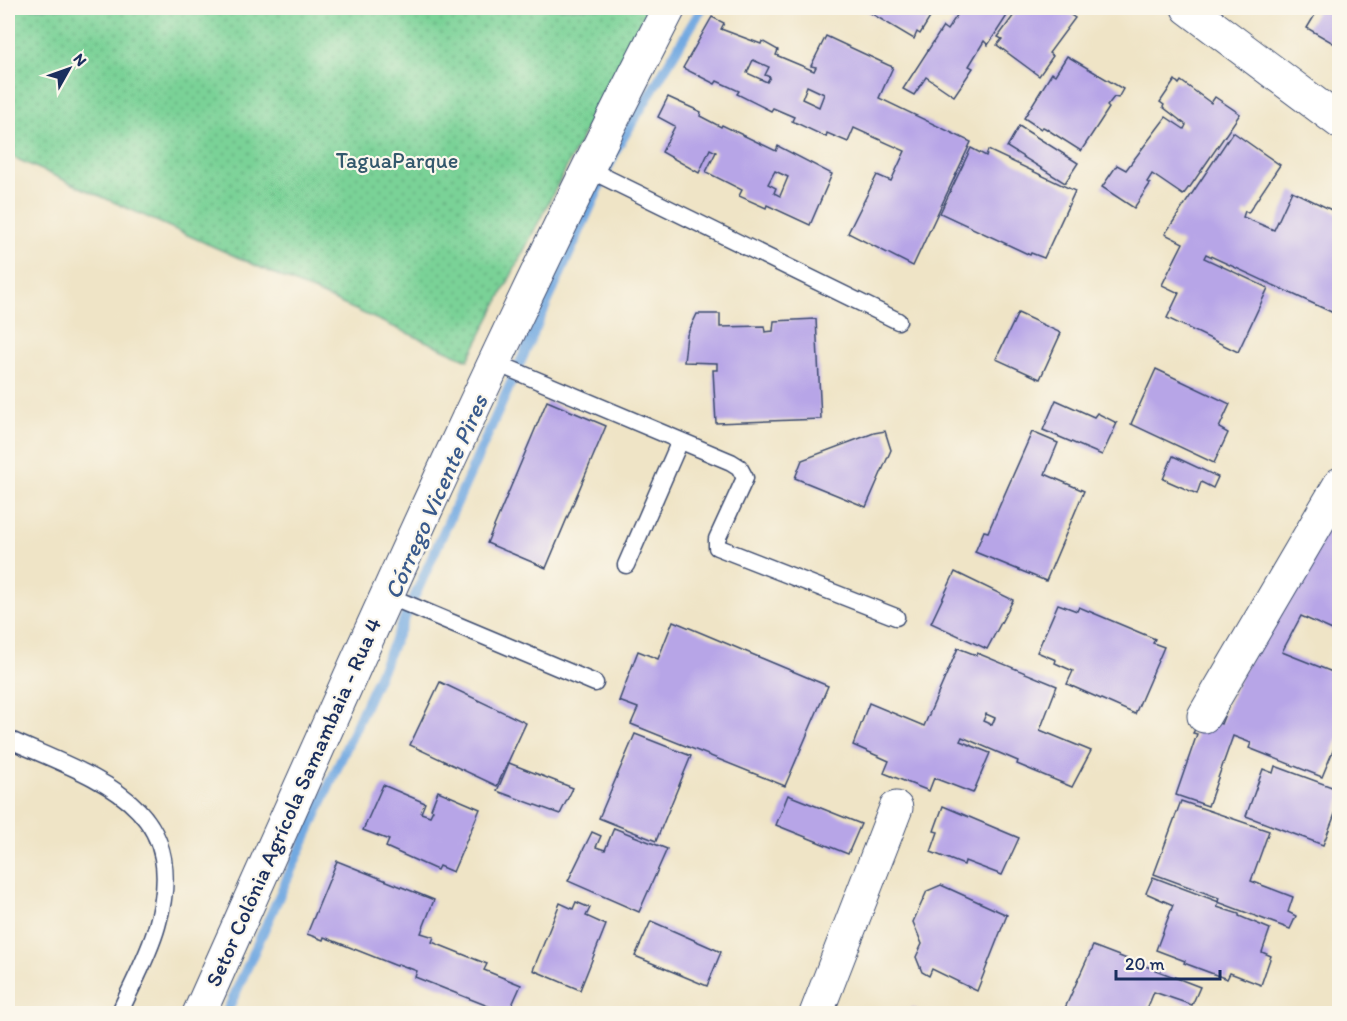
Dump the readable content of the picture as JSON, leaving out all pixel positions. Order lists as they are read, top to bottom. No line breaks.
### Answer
{"streets":{"street":["Setor Colônia Agrícola Samambaia - Rua 4"]},"water":["Córrego Vicente Pires"],"parks":["TaguaParque"],"scale_bar":"20 m","north":"top right"}
